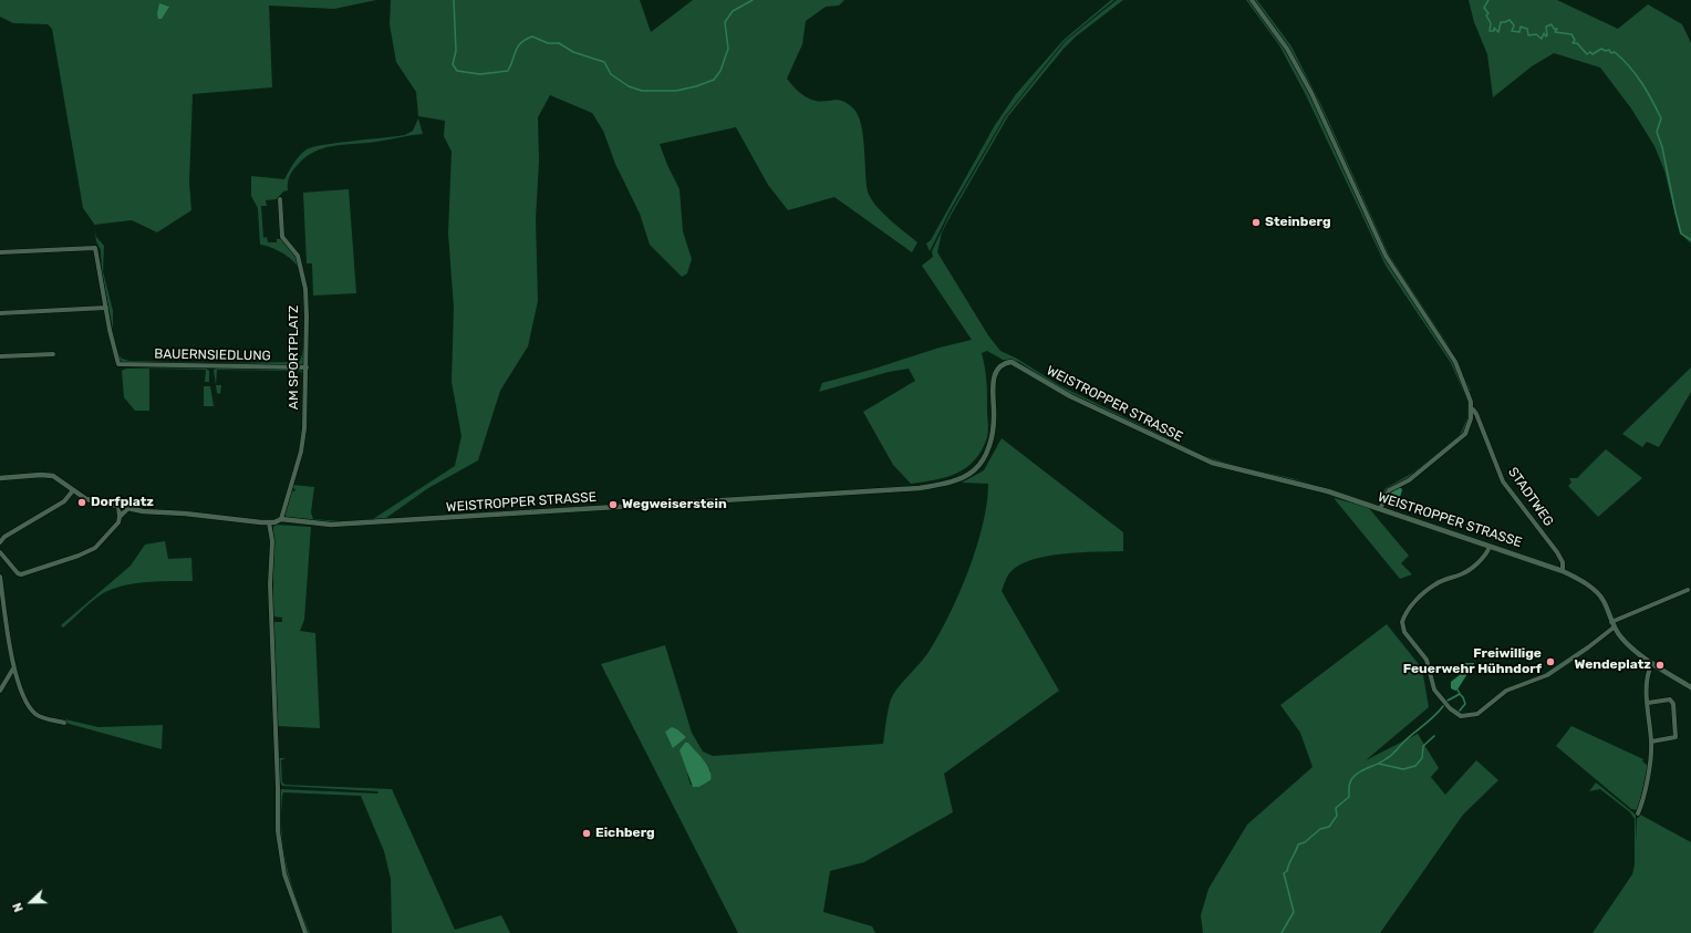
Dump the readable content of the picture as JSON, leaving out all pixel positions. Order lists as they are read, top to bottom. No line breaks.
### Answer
{"streets":{"street":["BAUERNSIEDLUNG","AM SPORTPLATZ","WEISTROPPER STRASSE","STADTWEG"]},"crossings":[["BAUERNSIEDLUNG","AM SPORTPLATZ"],["AM SPORTPLATZ","WEISTROPPER STRASSE"],["WEISTROPPER STRASSE","STADTWEG"]],"places":["Steinberg","Dorfplatz","Wegweiserstein","Freiwillige Feuerwehr Hühndorf","Wendeplatz","Eichberg"],"north":"left"}
